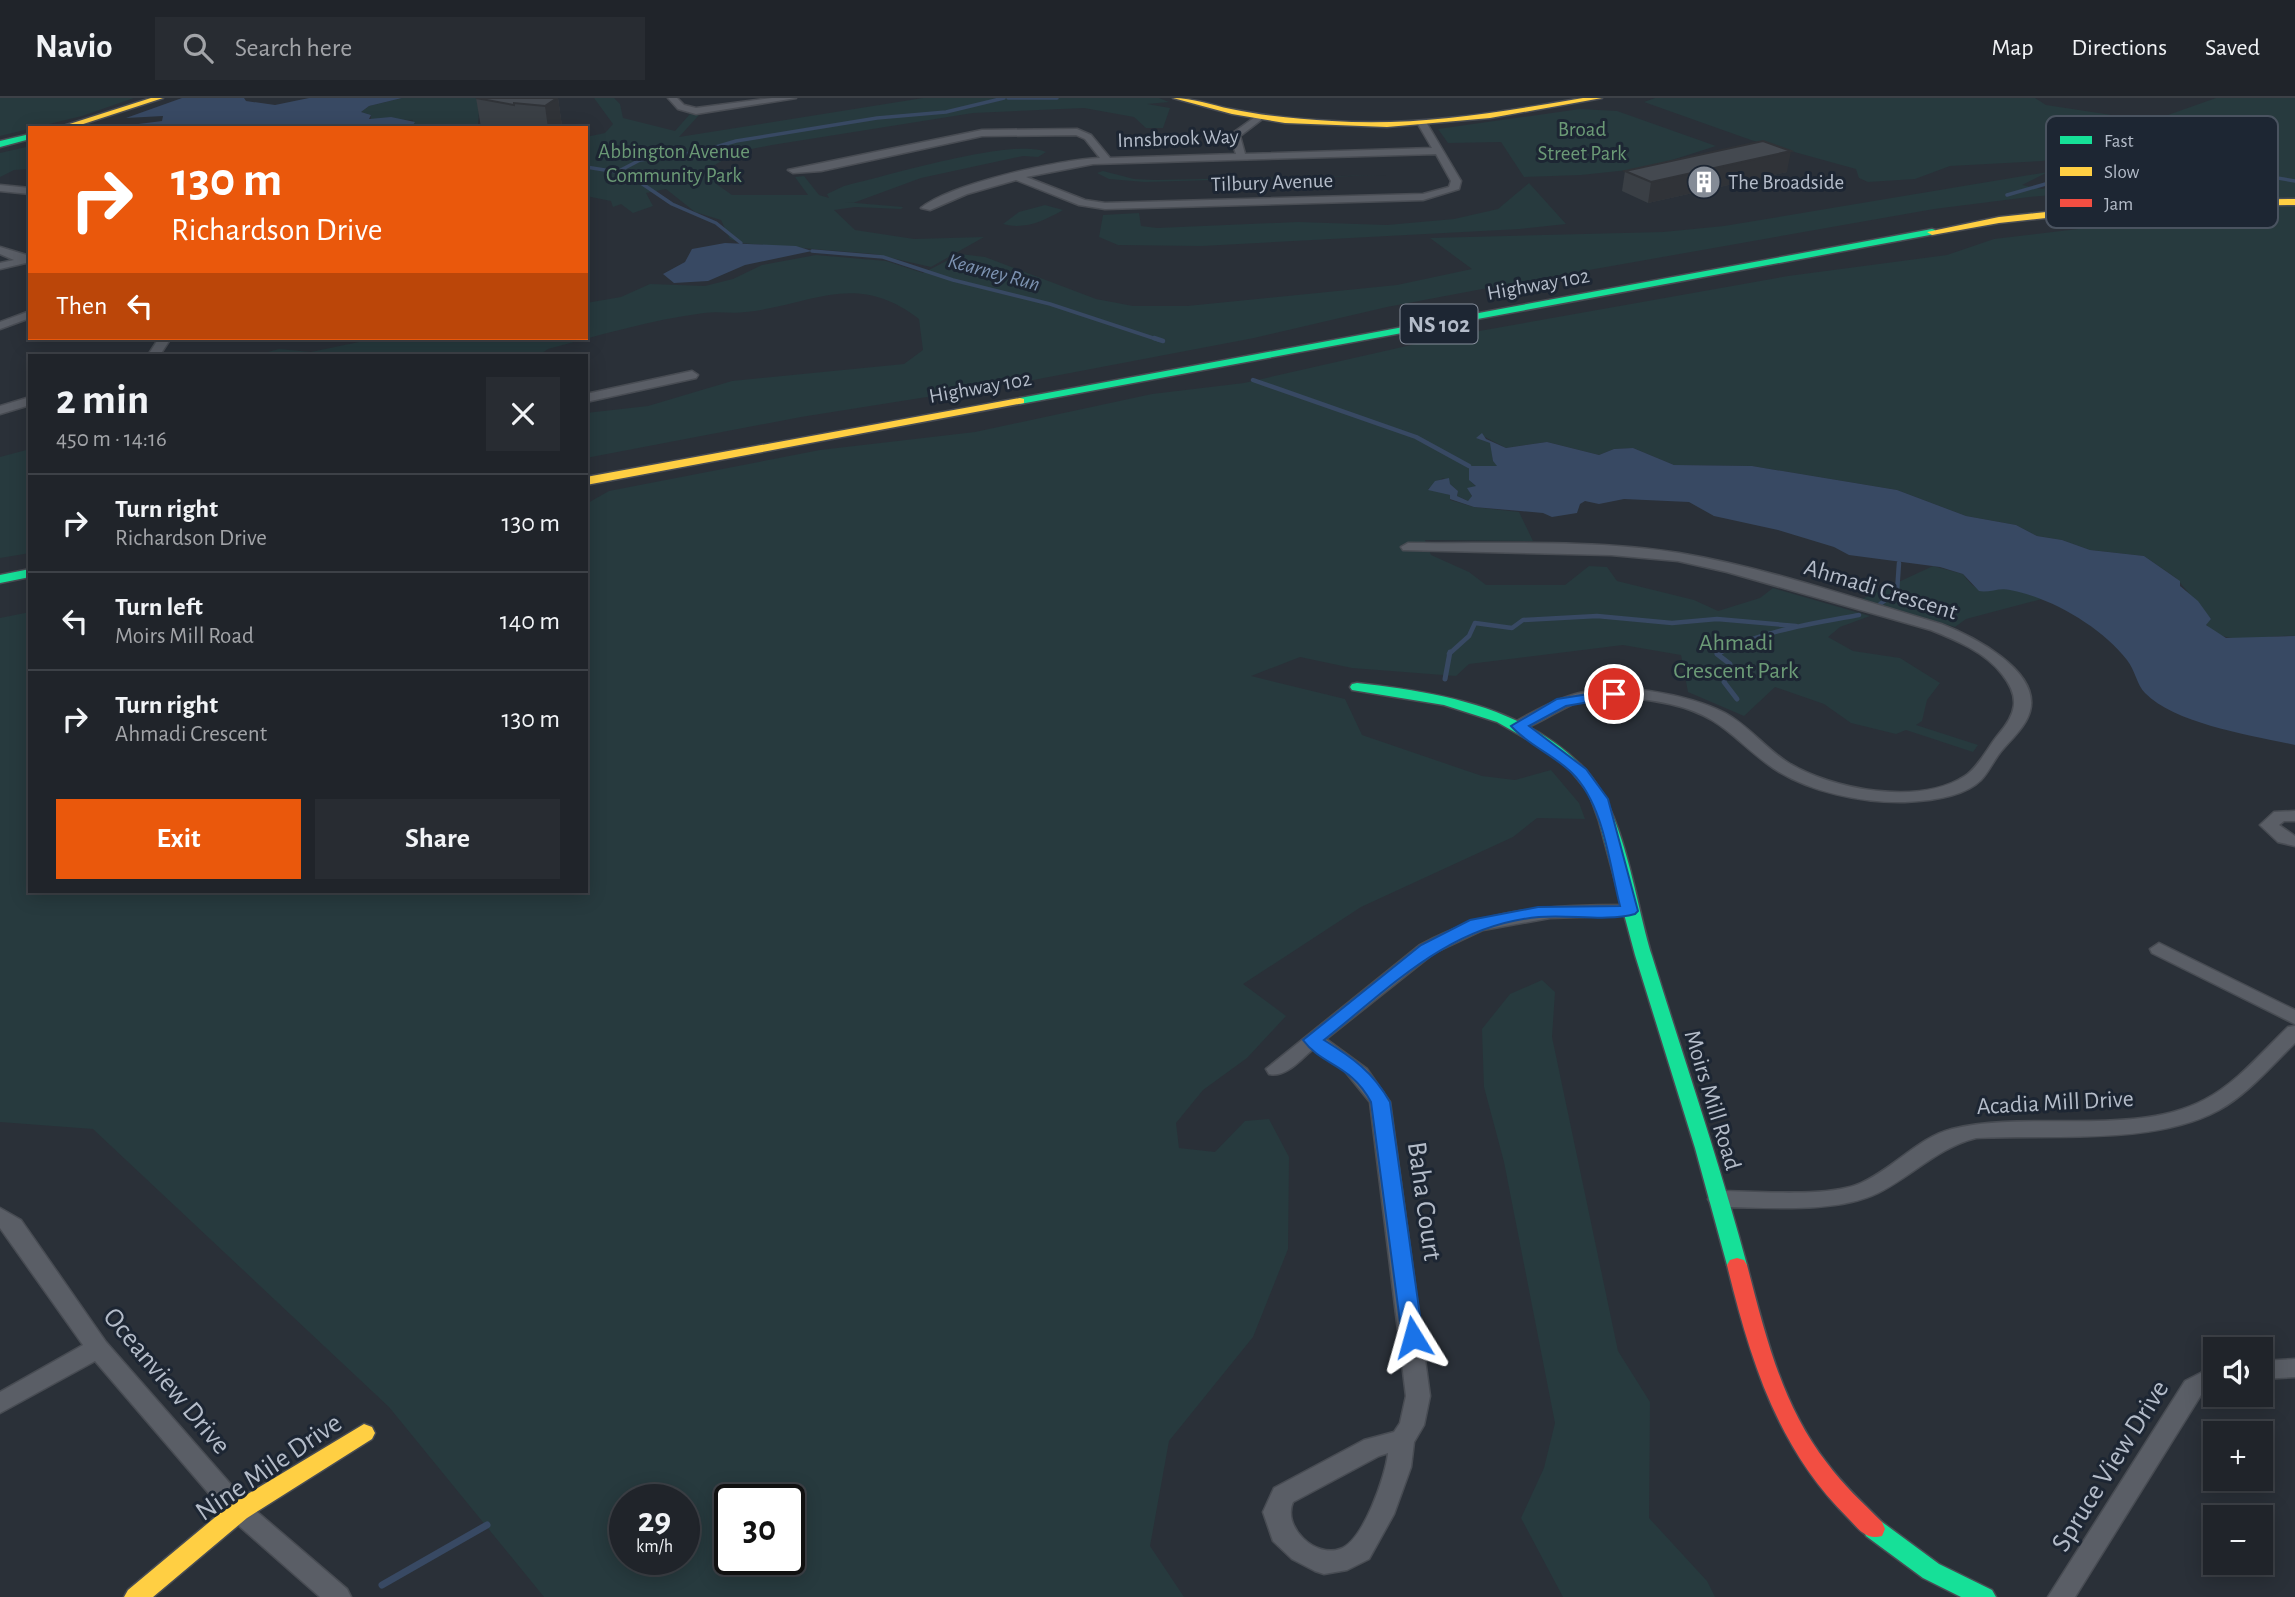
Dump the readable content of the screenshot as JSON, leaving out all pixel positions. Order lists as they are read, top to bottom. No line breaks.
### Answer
{"streets":{"main road":["Highway 102","NS 102","Moirs Mill Road","Nine Mile Drive"],"street":["Innsbrook Way","Tilbury Avenue","Ahmadi Crescent","Acadia Mill Drive","Baha Court","Oceanview Drive","Spruce View Drive"]},"crossings":[["Innsbrook Way","Tilbury Avenue"],["Ahmadi Crescent","Moirs Mill Road"],["Moirs Mill Road","Acadia Mill Drive"],["Oceanview Drive","Nine Mile Drive"]],"water":["Kearney Run"],"parks":["Broad Street Park","Abbington Avenue Community Park","Ahmadi Crescent Park"],"places":{"building":["The Broadside"]},"legend":["Fast","Slow","Jam"],"page":{"header":"Navio","search":"Search here","nav":["Map","Directions","Saved"],"turn":["130 m","Richardson Drive"],"then":"Then","heading":["2 min","450 m · 14:16"],"list":[{"name":"Turn right","note":"Richardson Drive","value":"130 m"},{"name":"Turn left","note":"Moirs Mill Road","value":"140 m"},{"name":"Turn right","note":"Ahmadi Crescent","value":"130 m"}],"buttons":["Exit","Share"],"map_buttons":["+","−"],"speed":"29 km/h","limit":"30"}}
